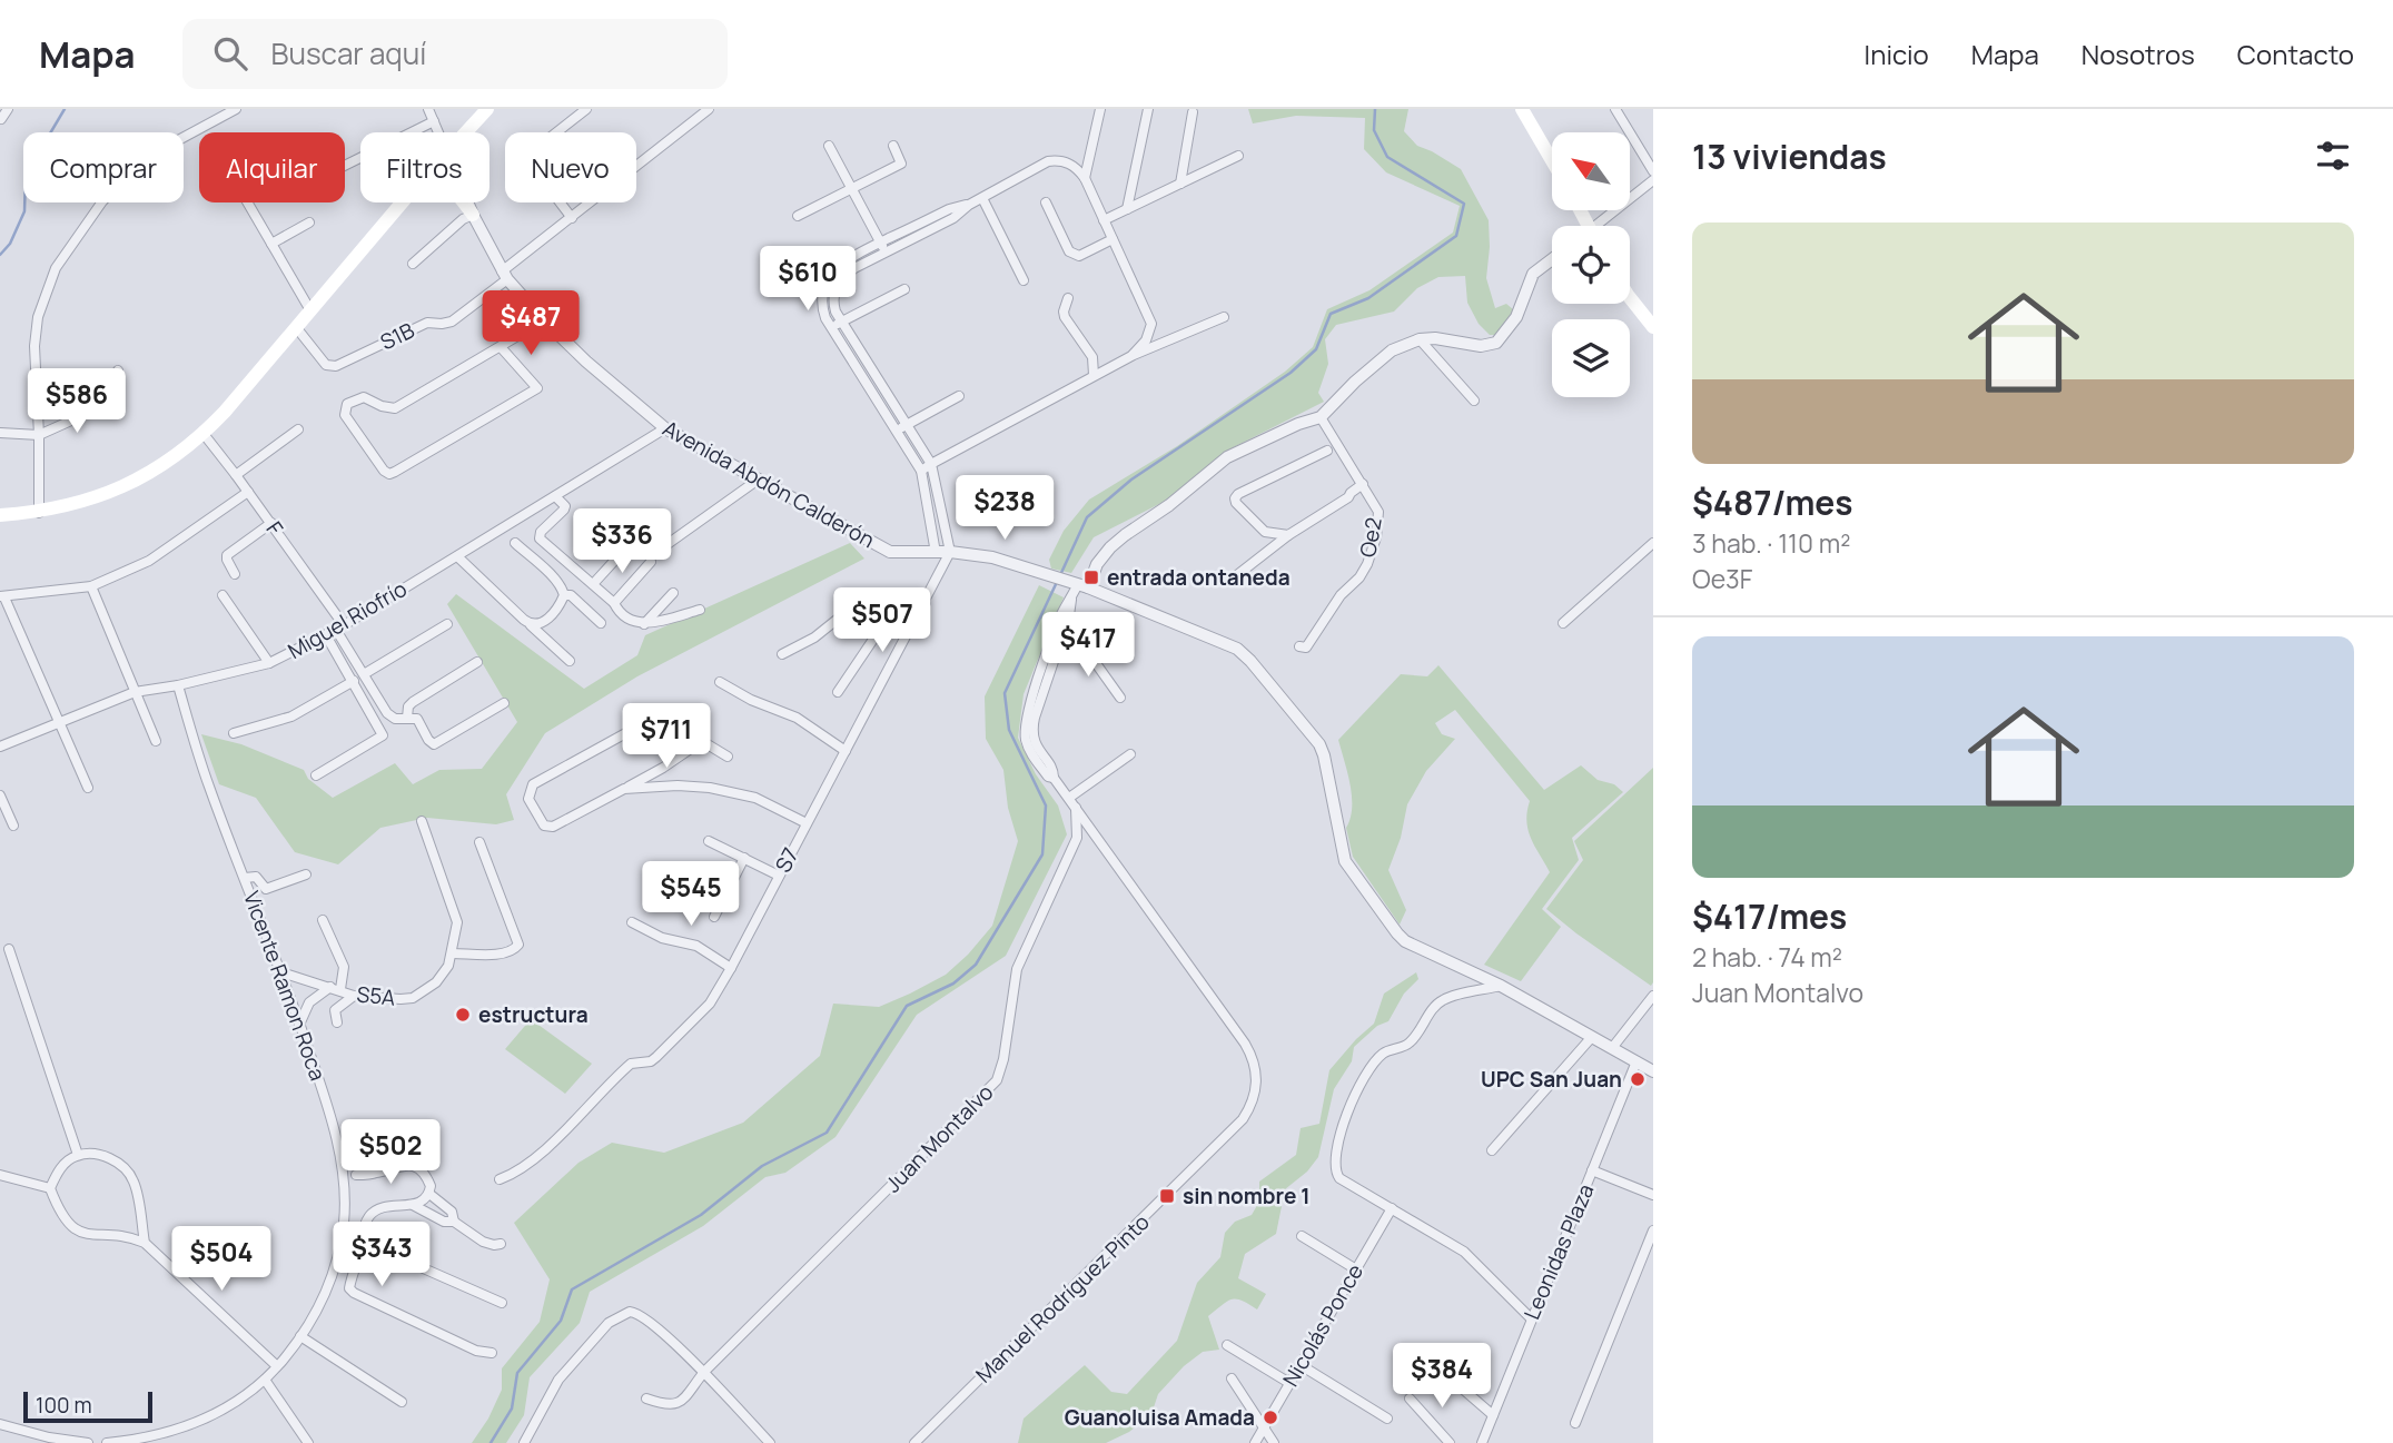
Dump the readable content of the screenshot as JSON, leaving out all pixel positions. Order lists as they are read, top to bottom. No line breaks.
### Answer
{"streets":{"street":["S1B","Avenida Abdón Calderón","F","Oe2","Miguel Riofrío","S7","Vicente Ramon Roca","S5A","Juan Montalvo","Leonidas Plaza","Manuel Rodríguez Pinto","Nicolás Ponce"]},"crossings":[["S1B","Avenida Abdón Calderón"],["Avenida Abdón Calderón","Miguel Riofrío"],["Avenida Abdón Calderón","S7"],["Avenida Abdón Calderón","Leonidas Plaza"],["F","Miguel Riofrío"],["Miguel Riofrío","Vicente Ramon Roca"],["Vicente Ramon Roca","S5A"],["Juan Montalvo","Manuel Rodríguez Pinto"]],"places":{"transit":["entrada ontaneda","sin nombre 1"],"other":["estructura","UPC San Juan","Guanoluisa Amada"]},"scale_bar":"100 m","north":"top left","page":{"header":"Mapa","search":"Buscar aquí","nav":["Inicio","Mapa","Nosotros","Contacto"],"heading":"13 viviendas","chip":["Comprar","Alquilar","Filtros","Nuevo"],"list":[{"name":"$487/mes","note":"3 hab. · 110 m² · Oe3F"},{"name":"$417/mes","note":"2 hab. · 74 m² · Juan Montalvo"}],"price":["$610","$487","$586","$238","$336","$507","$417","$711","$545","$502","$343","$504","$384"],"scale":"100 m"}}
